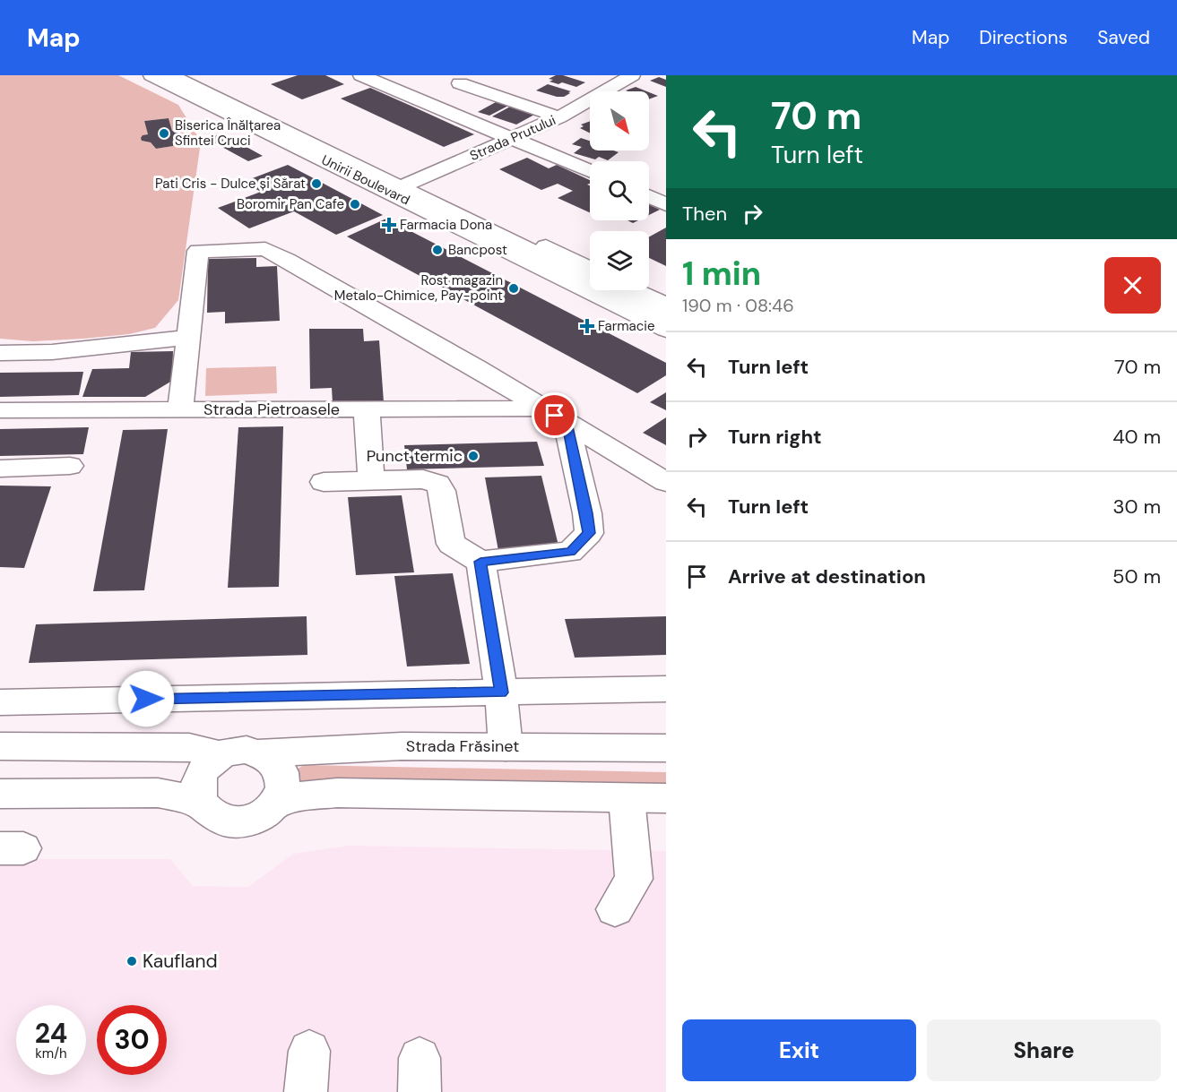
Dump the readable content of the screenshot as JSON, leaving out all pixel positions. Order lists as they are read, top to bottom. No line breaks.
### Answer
{"streets":{"main road":["Strada Prutului","Unirii Boulevard","Strada Pietroasele","Strada Frăsinet"]},"crossings":[["Strada Prutului","Unirii Boulevard"]],"places":{"other":["Biserica Înălțarea Sfintei Cruci","Pati Cris - Dulce și Sărat","Boromir Pan Cafe","Bancpost","Rost magazin Metalo-Chimice, Pay-point","Punct termic","Kaufland"],"health":["Farmacia Dona","Farmacie"]},"north":"bottom right","page":{"header":"Map","nav":["Map","Directions","Saved"],"turn":["70 m","Turn left"],"then":"Then","heading":["1 min","190 m · 08:46"],"list":[{"name":"Turn left","value":"70 m"},{"name":"Turn right","value":"40 m"},{"name":"Turn left","value":"30 m"},{"name":"Arrive at destination","value":"50 m"}],"speed":"24 km/h","limit":"30","buttons":["Exit","Share"]}}
